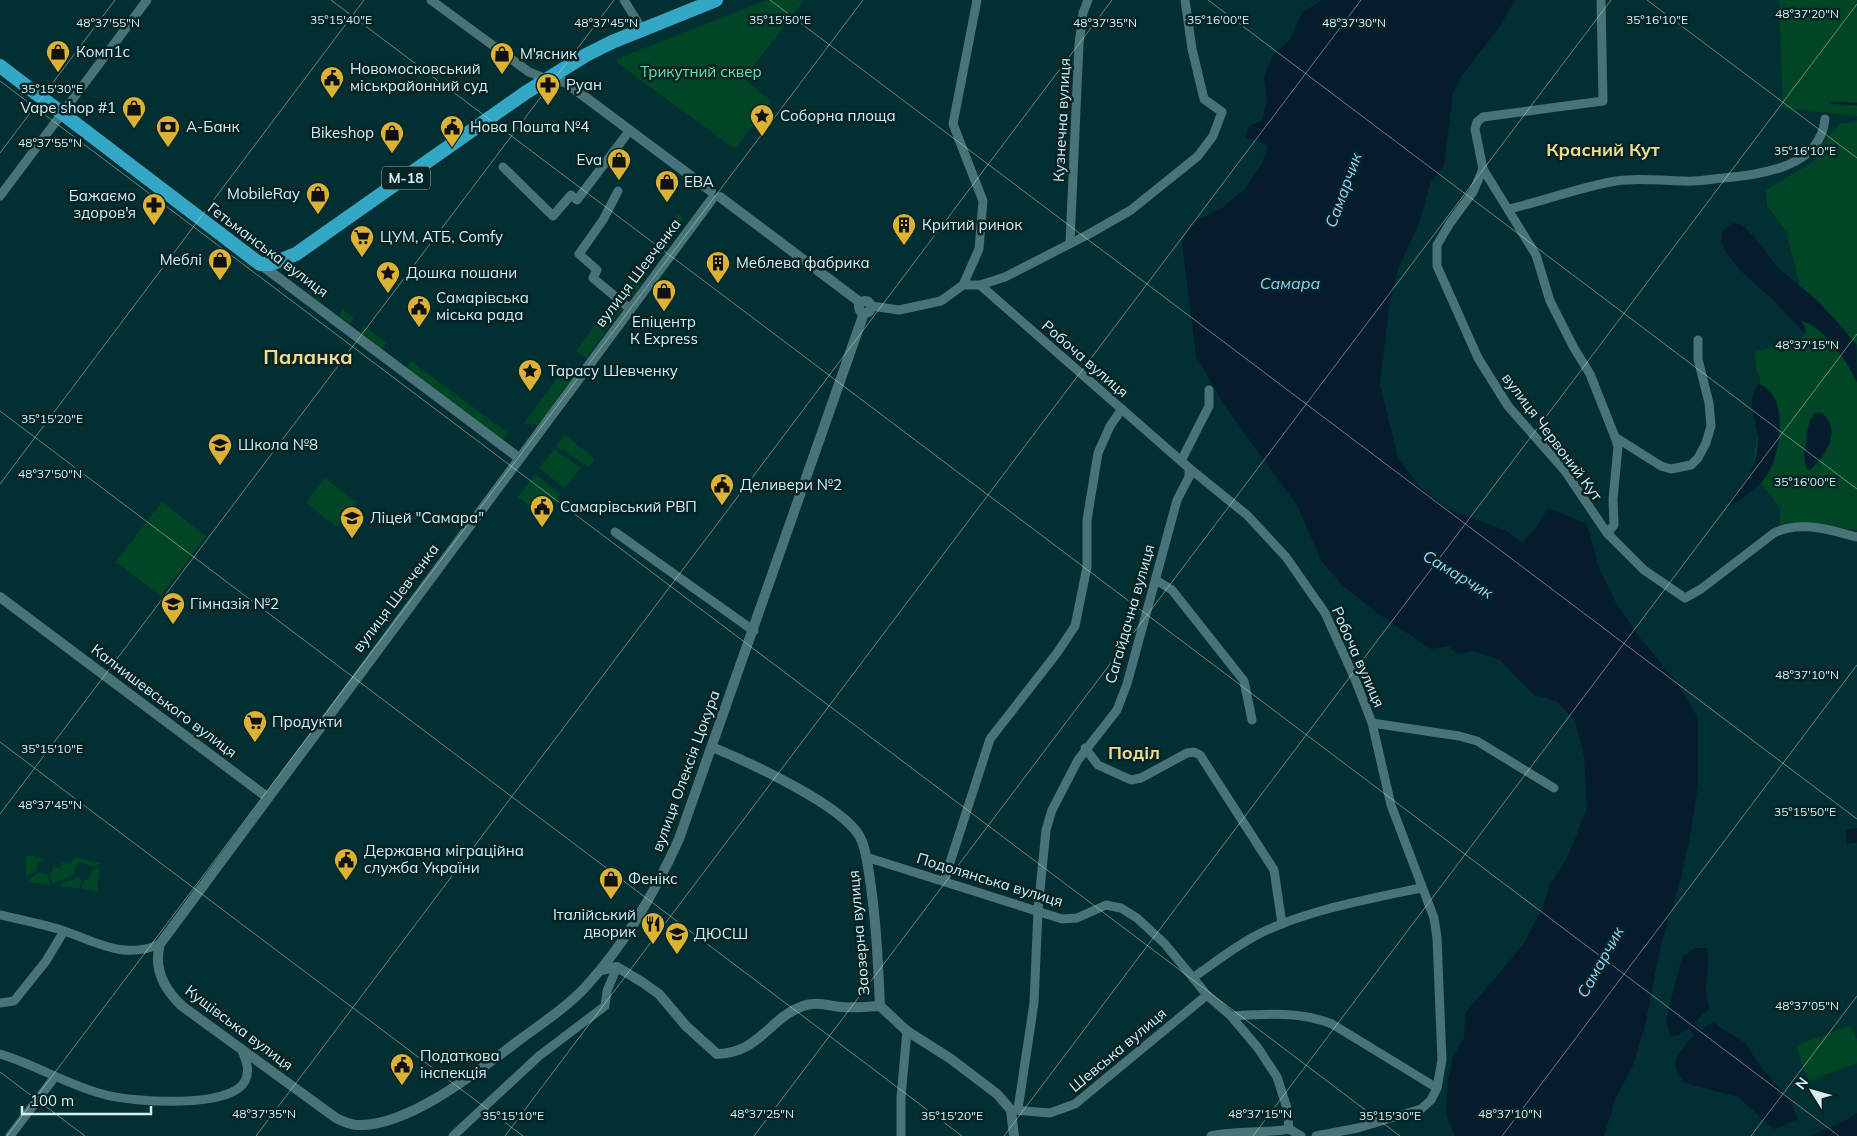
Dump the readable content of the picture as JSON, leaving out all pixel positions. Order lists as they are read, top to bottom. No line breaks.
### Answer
{"streets":{"highway":["М-18","Гетьманська вулиця"],"street":["Кузнечна вулиця","вулиця Шевченка","Робоча вулиця","вулиця Червоний Кут","Сагайдачна вулиця","Калнишевського вулиця","вулиця Олексія Цокура","Подолянська вулиця","Заозерна вулиця","Кущівська вулиця","Шевська вулиця"]},"crossings":[["М-18","Гетьманська вулиця"],["Гетьманська вулиця","вулиця Шевченка"],["вулиця Шевченка","Калнишевського вулиця"],["вулиця Шевченка","Кущівська вулиця"],["Робоча вулиця","Сагайдачна вулиця"],["Сагайдачна вулиця","Подолянська вулиця"],["Сагайдачна вулиця","Шевська вулиця"],["вулиця Олексія Цокура","Кущівська вулиця"],["Подолянська вулиця","Заозерна вулиця"],["Подолянська вулиця","Шевська вулиця"]],"districts":["Красний Кут","Паланка","Поділ"],"water":["Самарчик","Самара"],"parks":["Трикутний сквер"],"places":{"shop":["Комп1с","М'ясник","Vape shop #1","Bikeshop","Eva","ЕВА","MobileRay","Меблі","Епіцентр К Express","Фенікс"],"public building":["Новомосковський міськрайонний суд","Нова Пошта №4","Самарівська міська рада","Деливери №2","Самарівський РВП","Державна міграційна служба України","Податкова інспекція"],"pharmacy":["Руан","Бажаємо здоров'я"],"place":["Соборна площа","Дошка пошани","Тарасу Шевченку"],"bank":["А-Банк"],"building":["Критий ринок","Меблева фабрика"],"supermarket":["ЦУМ, АТБ, Comfy","Продукти"],"school or university":["Школа №8","Ліцей \"Самара\"","Гімназія №2","ДЮСШ"],"restaurant":["Італійський дворик"]},"scale_bar":"100 m","north":"top left","coordinates":["48°37'20\"N","35°15'40\"E","35°15'50\"E","35°16'00\"E","35°16'10\"E","48°37'55\"N","48°37'45\"N","48°37'35\"N","48°37'30\"N","35°15'30\"E","48°37'15\"N","35°15'20\"E","48°37'50\"N","48°37'10\"N","35°15'10\"E","48°37'05\"N","48°37'25\"N"]}
